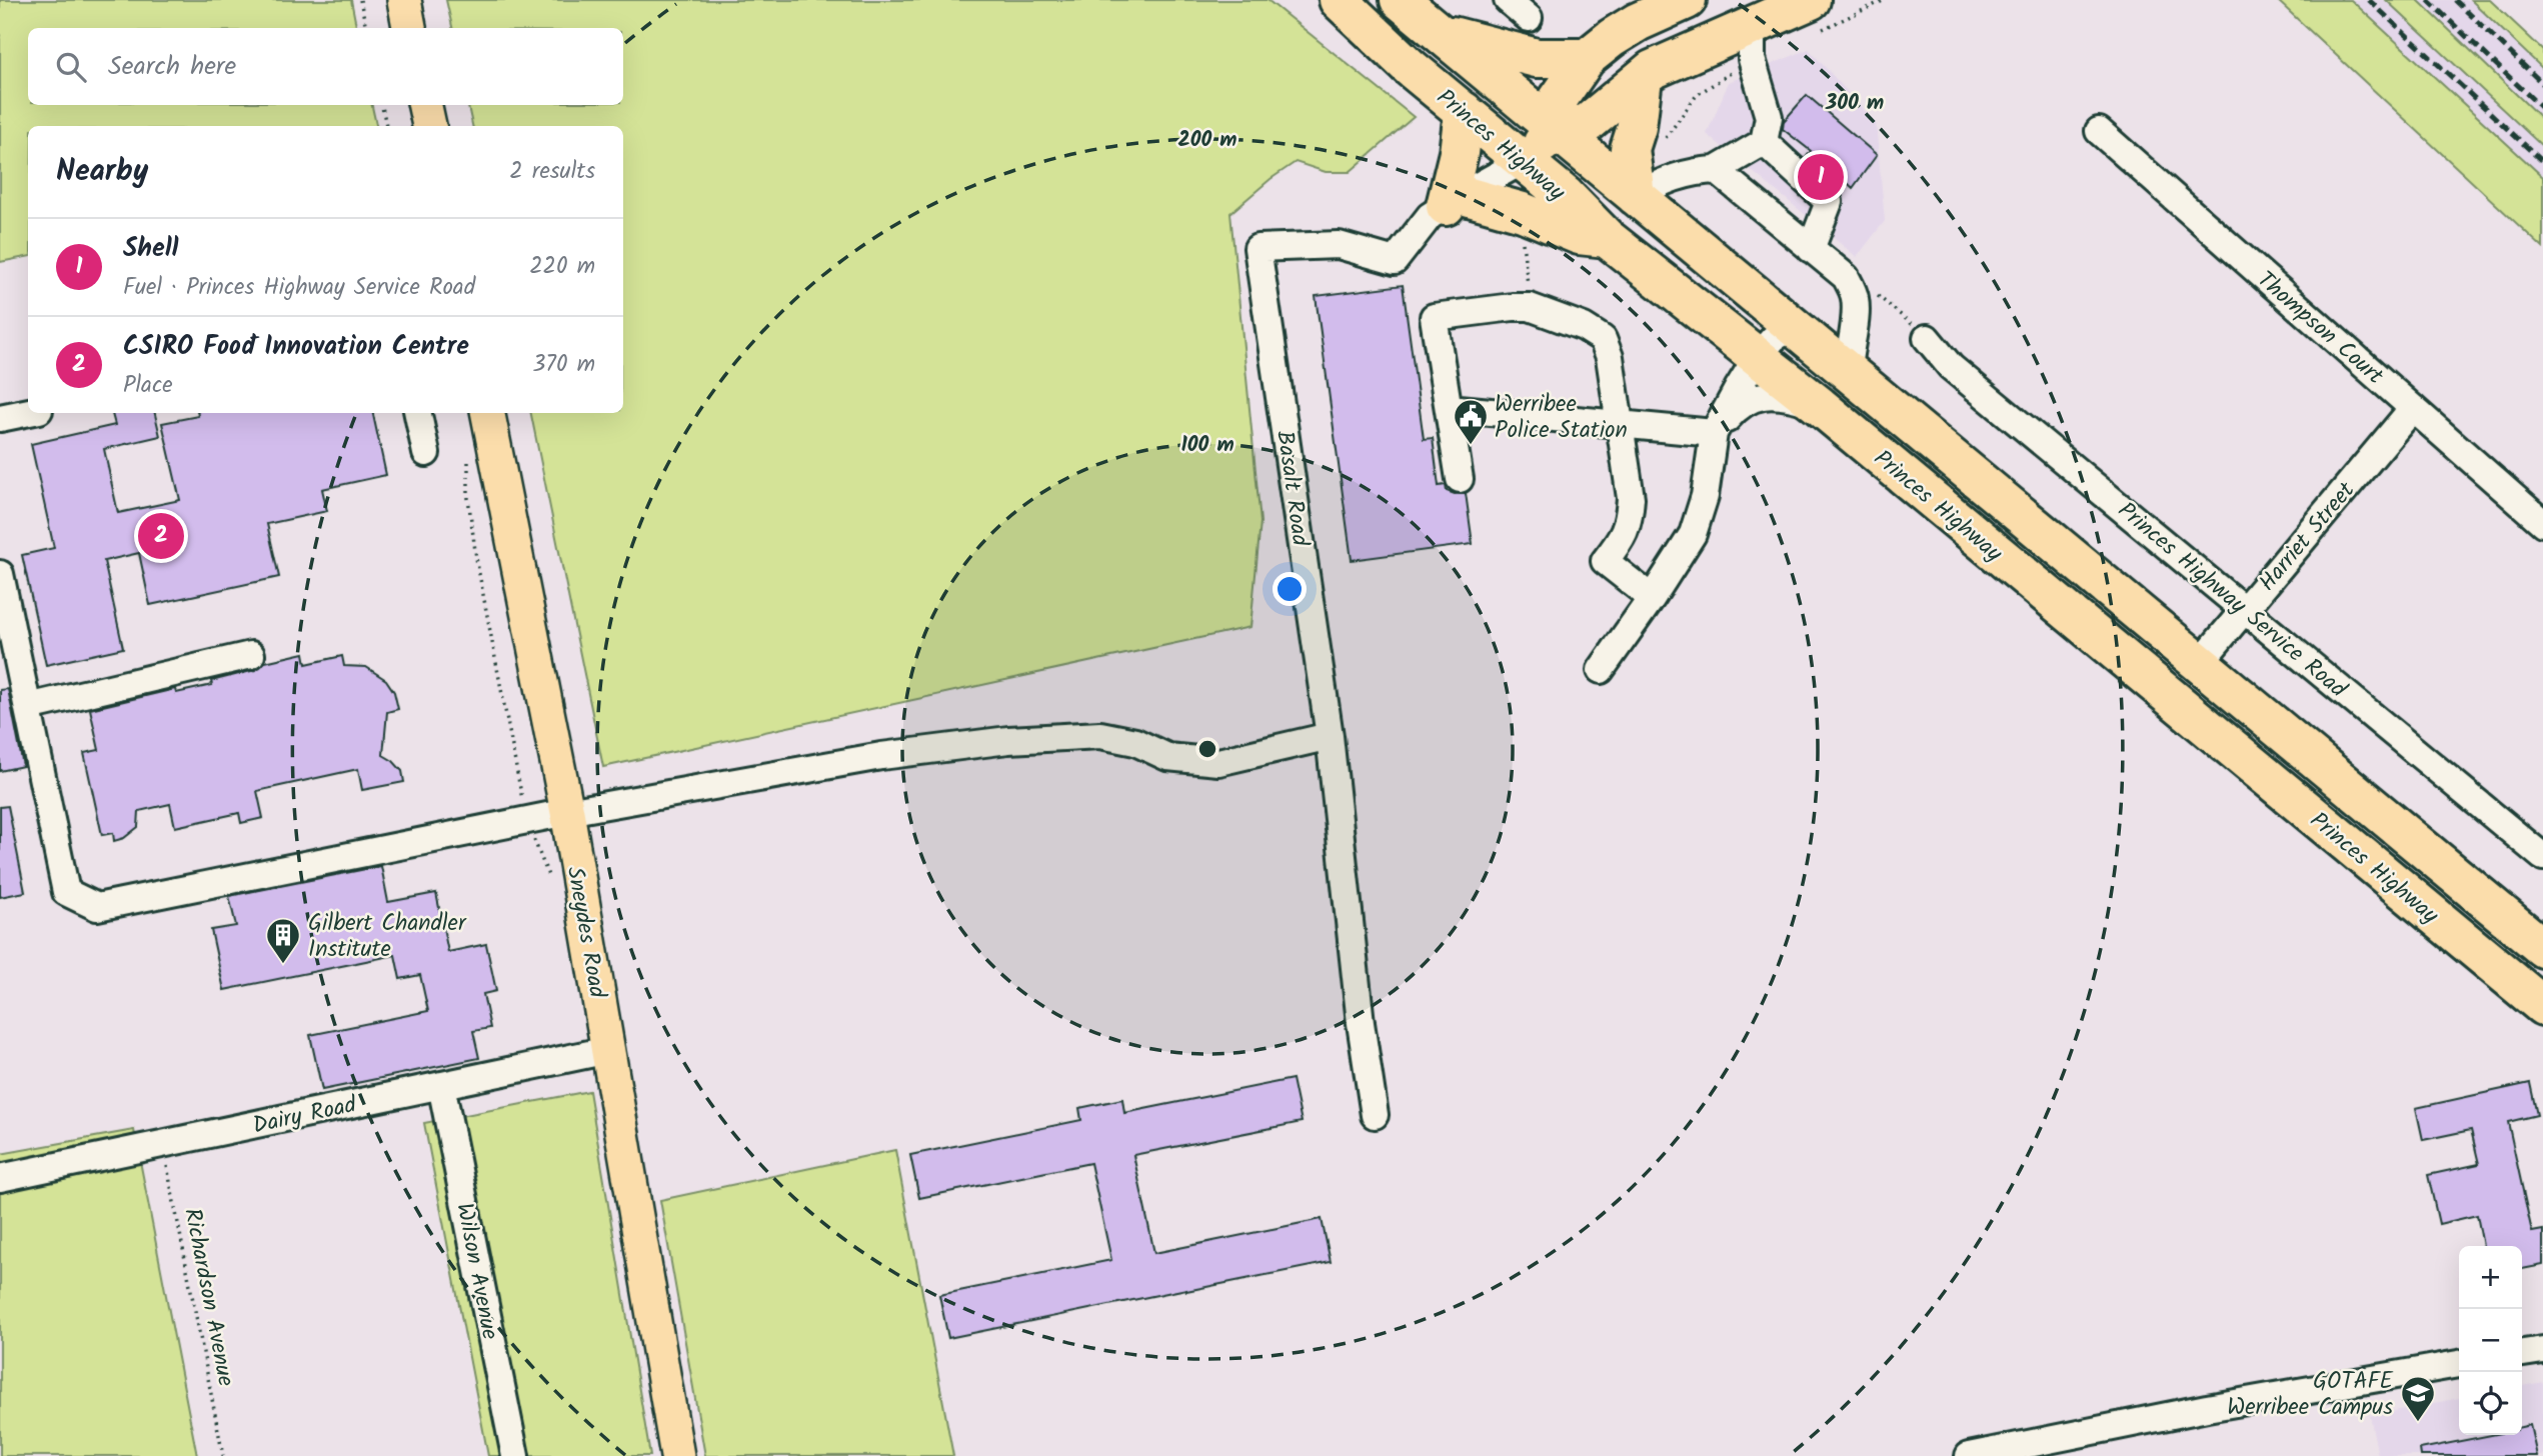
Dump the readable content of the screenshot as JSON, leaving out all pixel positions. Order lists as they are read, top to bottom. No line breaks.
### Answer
{"streets":{"highway":["Princes Highway"],"main road":["Sneydes Road"],"street":["Thompson Court","Basalt Road","Harriet Street","Princes Highway Service Road","Dairy Road","Wilson Avenue"],"path":["Richardson Avenue"]},"crossings":[["Princes Highway","Basalt Road"],["Princes Highway","Harriet Street"],["Thompson Court","Harriet Street"],["Harriet Street","Princes Highway Service Road"],["Sneydes Road","Dairy Road"],["Dairy Road","Wilson Avenue"],["Dairy Road","Richardson Avenue"]],"places":{"public building":["Werribee Police Station"],"building":["Gilbert Chandler Institute"],"school or university":["GOTAFE Werribee Campus"]},"page":{"search":"Search here","heading":["Nearby","2 results"],"pins":["1","2"],"list":[{"mark":"1","name":"Shell","note":"Fuel · Princes Highway Service Road","value":"220 m"},{"mark":"2","name":"CSIRO Foođ Innovation Centre","note":"Place","value":"370 m"}],"map_buttons":["+","−"]},"rings":["300 m","200 m","100 m"]}
